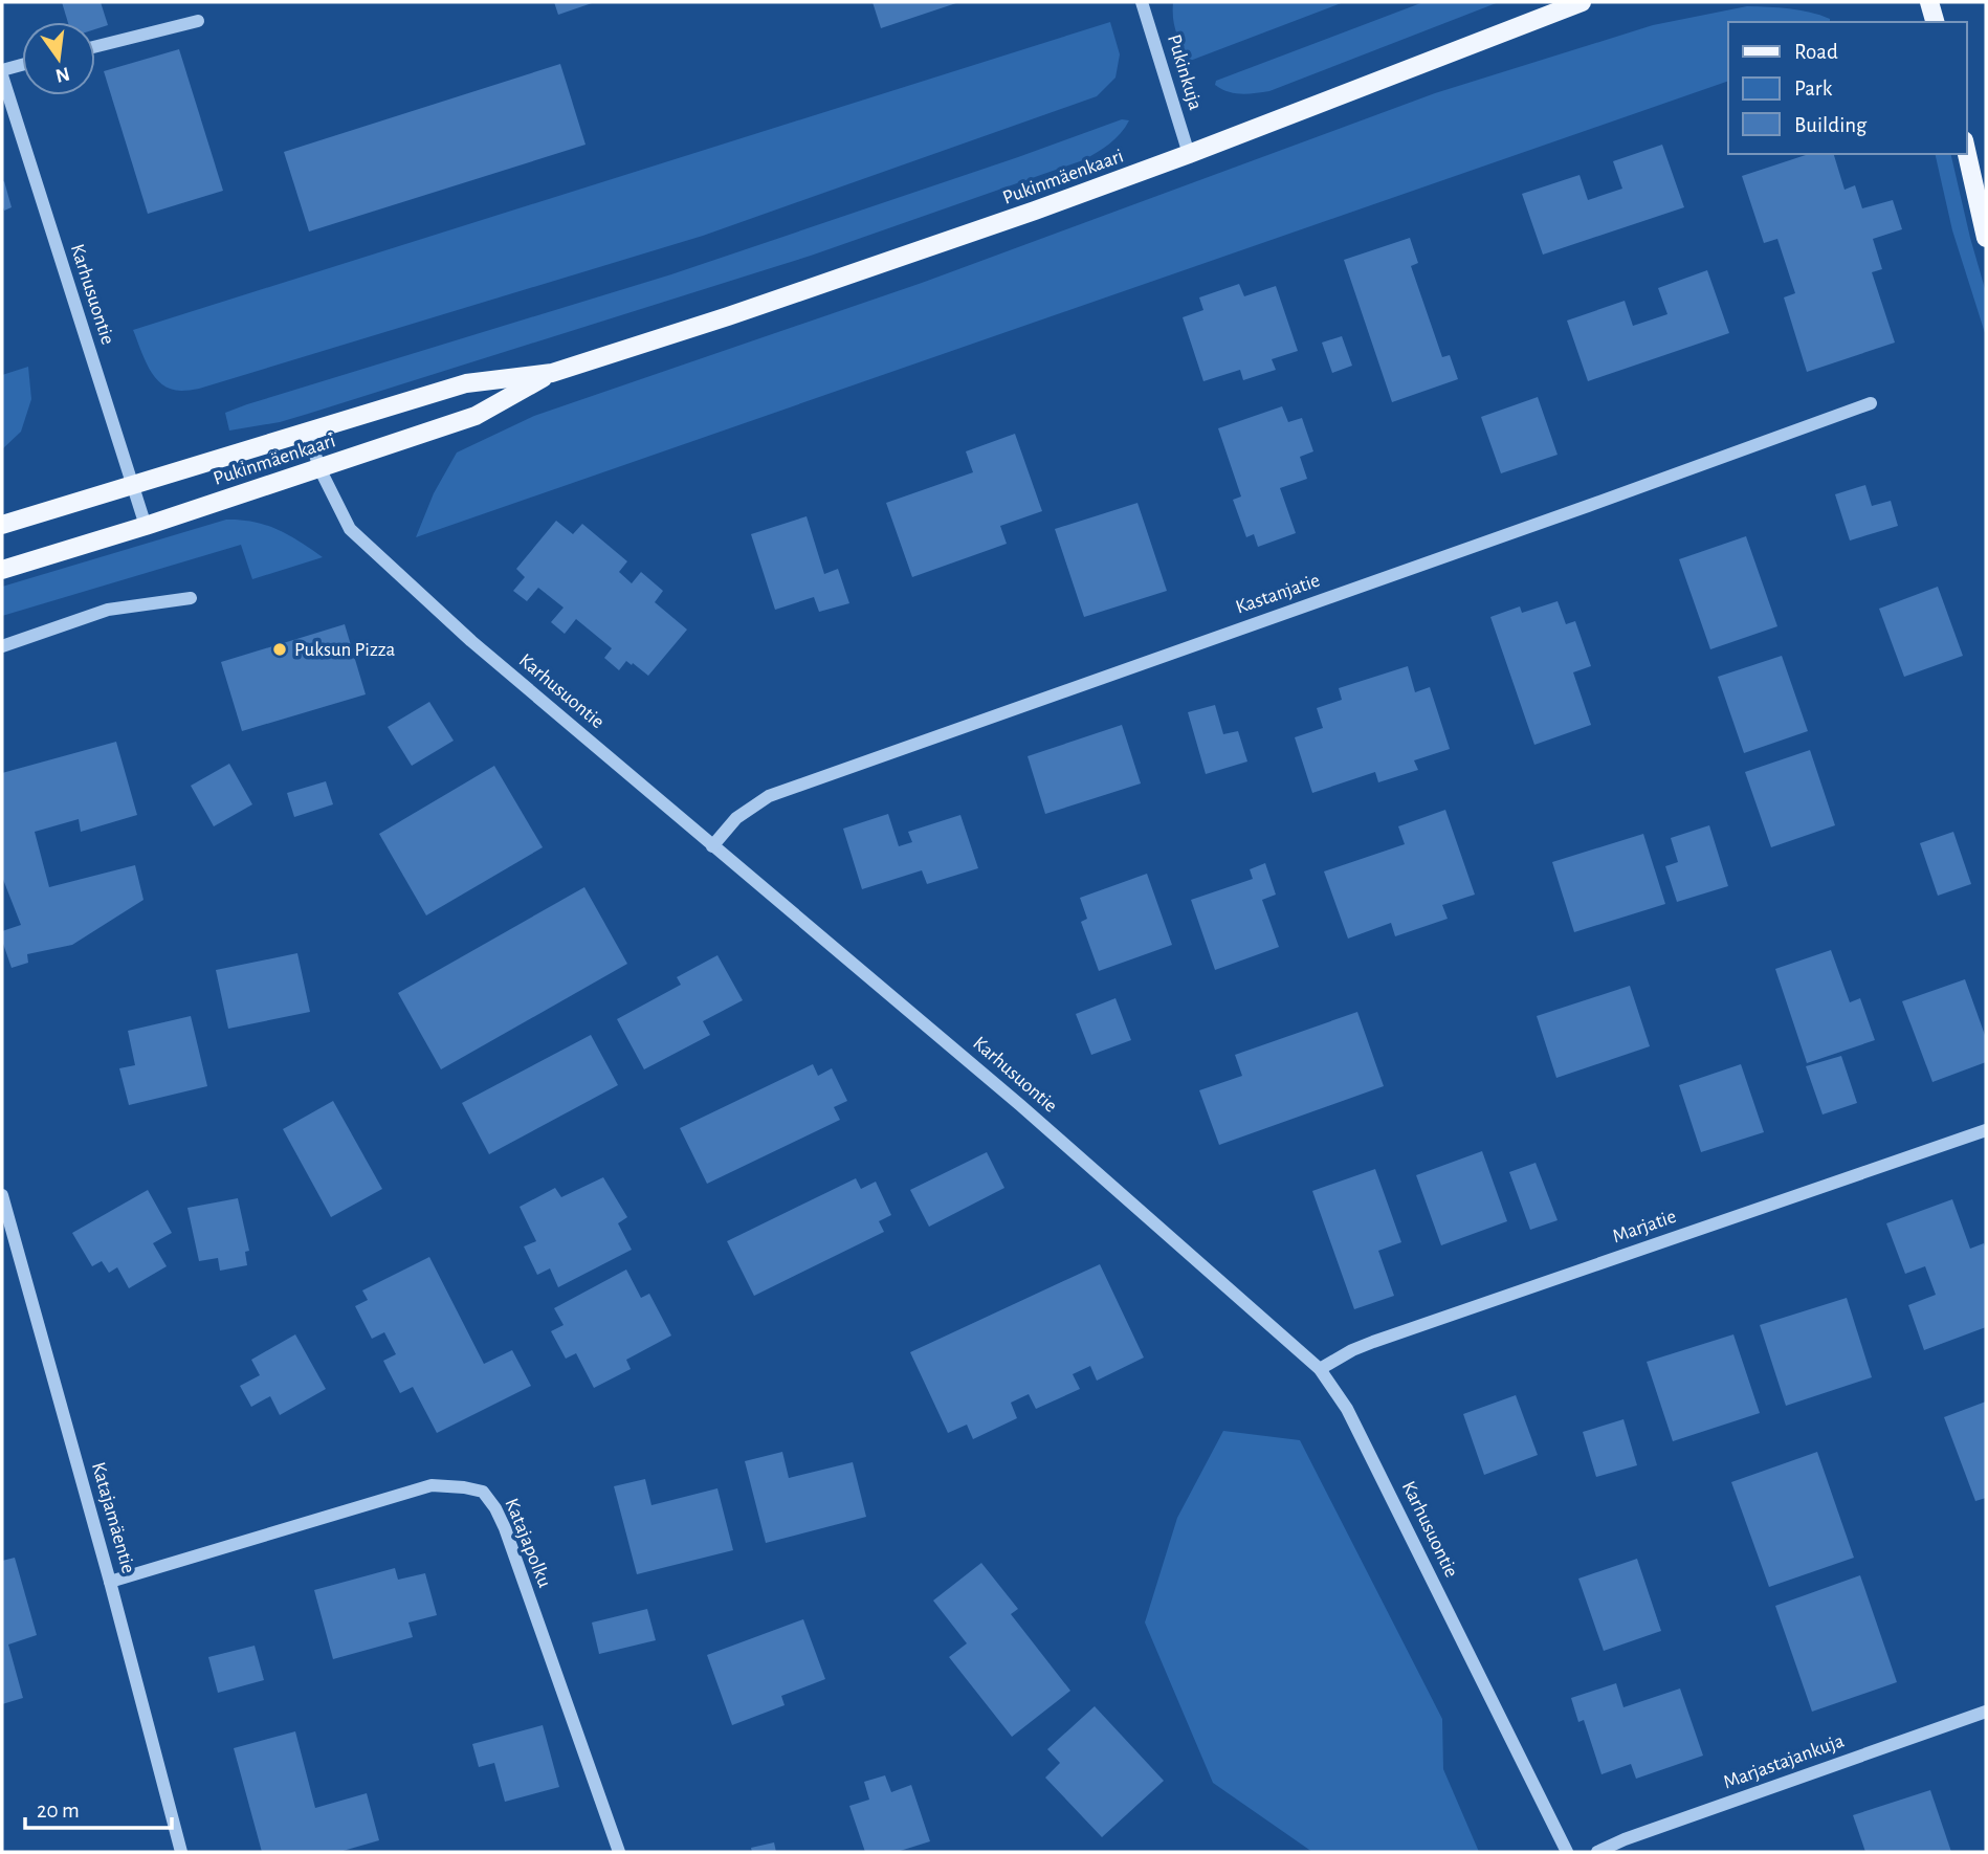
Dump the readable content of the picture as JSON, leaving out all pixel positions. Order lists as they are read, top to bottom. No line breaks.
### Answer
{"streets":{"main road":["Pukinmäenkaari"],"street":["Pukinkuja","Karhusuontie","Kastanjatie","Marjatie","Katajamäentie","Katajapolku","Marjastajankuja"]},"crossings":[["Pukinkuja","Pukinmäenkaari"],["Pukinmäenkaari","Karhusuontie"],["Karhusuontie","Kastanjatie"],["Karhusuontie","Marjatie"],["Katajamäentie","Katajapolku"]],"places":["Puksun Pizza"],"legend":["Road","Park","Building"],"scale_bar":"20 m","north":"bottom"}
